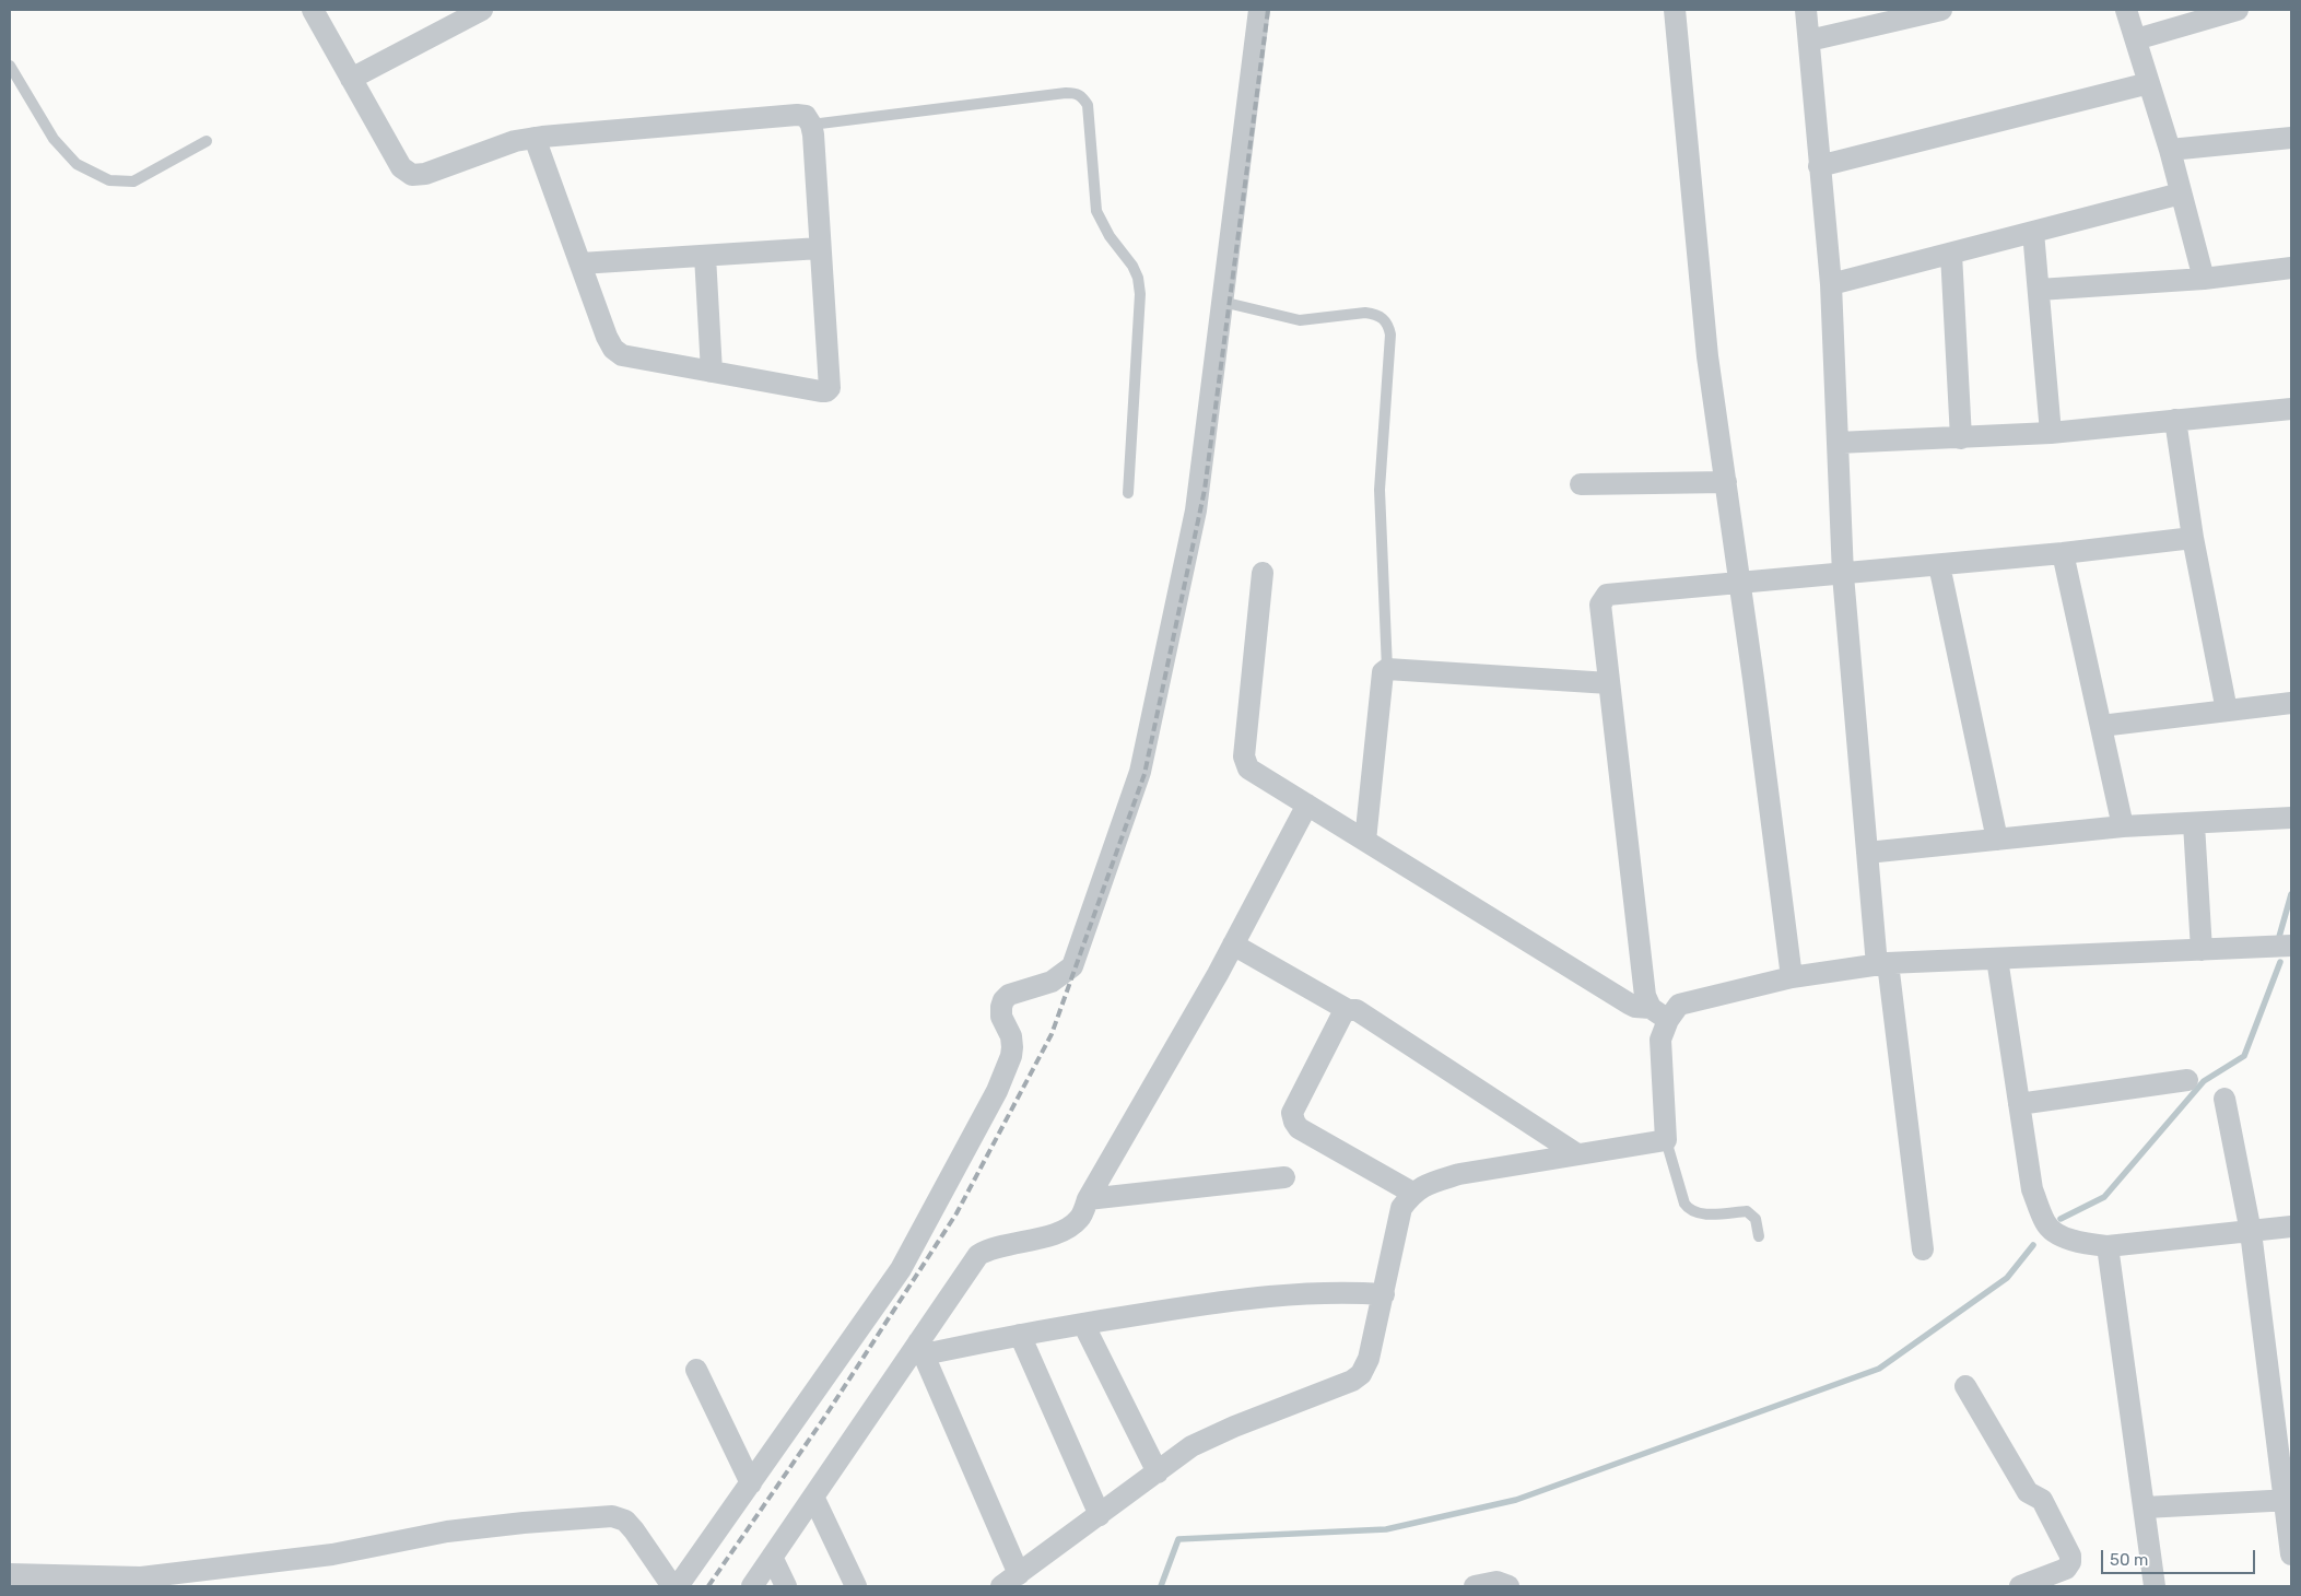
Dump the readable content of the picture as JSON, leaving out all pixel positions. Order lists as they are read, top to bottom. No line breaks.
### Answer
{"scale_bar":"50 m"}
